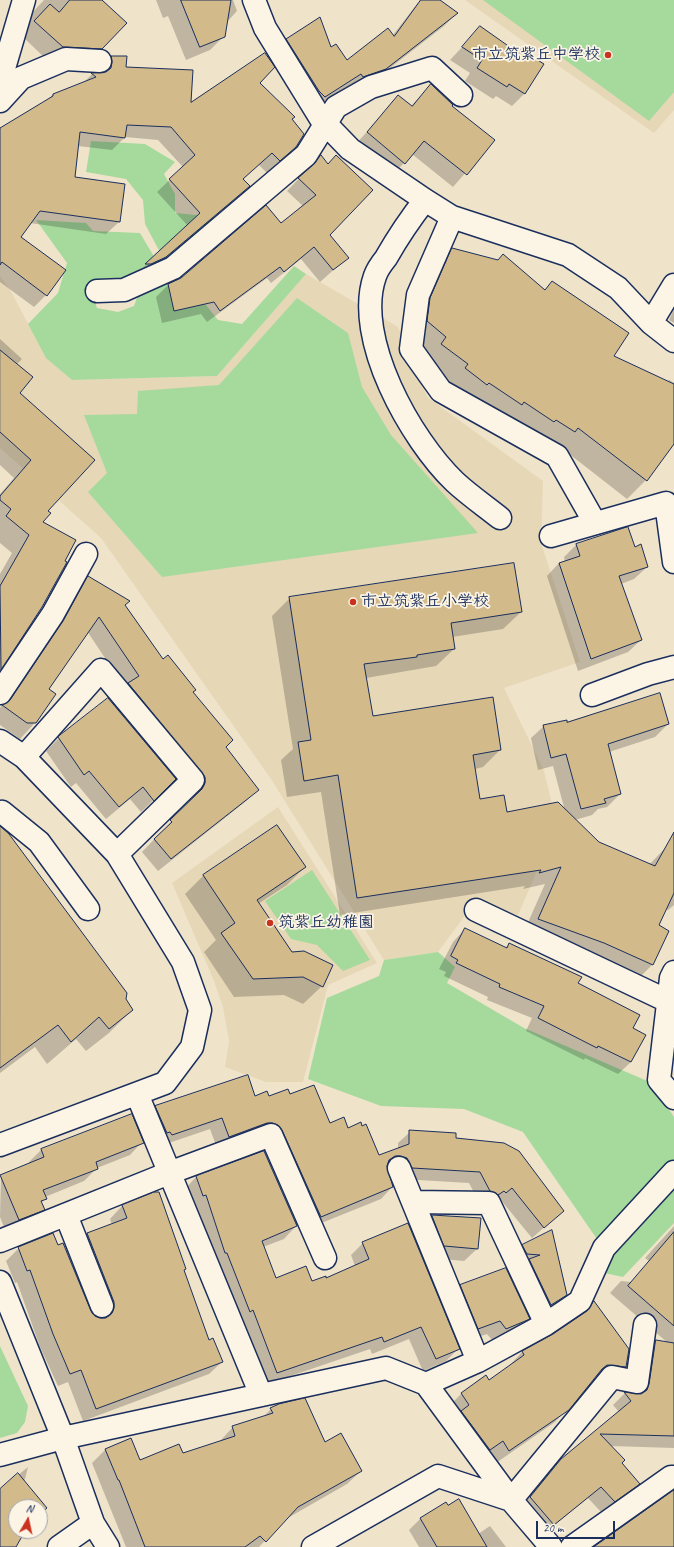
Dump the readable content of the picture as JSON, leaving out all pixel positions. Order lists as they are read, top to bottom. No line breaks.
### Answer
{"places":["市立筑紫丘中学校","市立筑紫丘小学校","筑紫丘幼稚園"],"scale_bar":"20 m","north":"top"}
